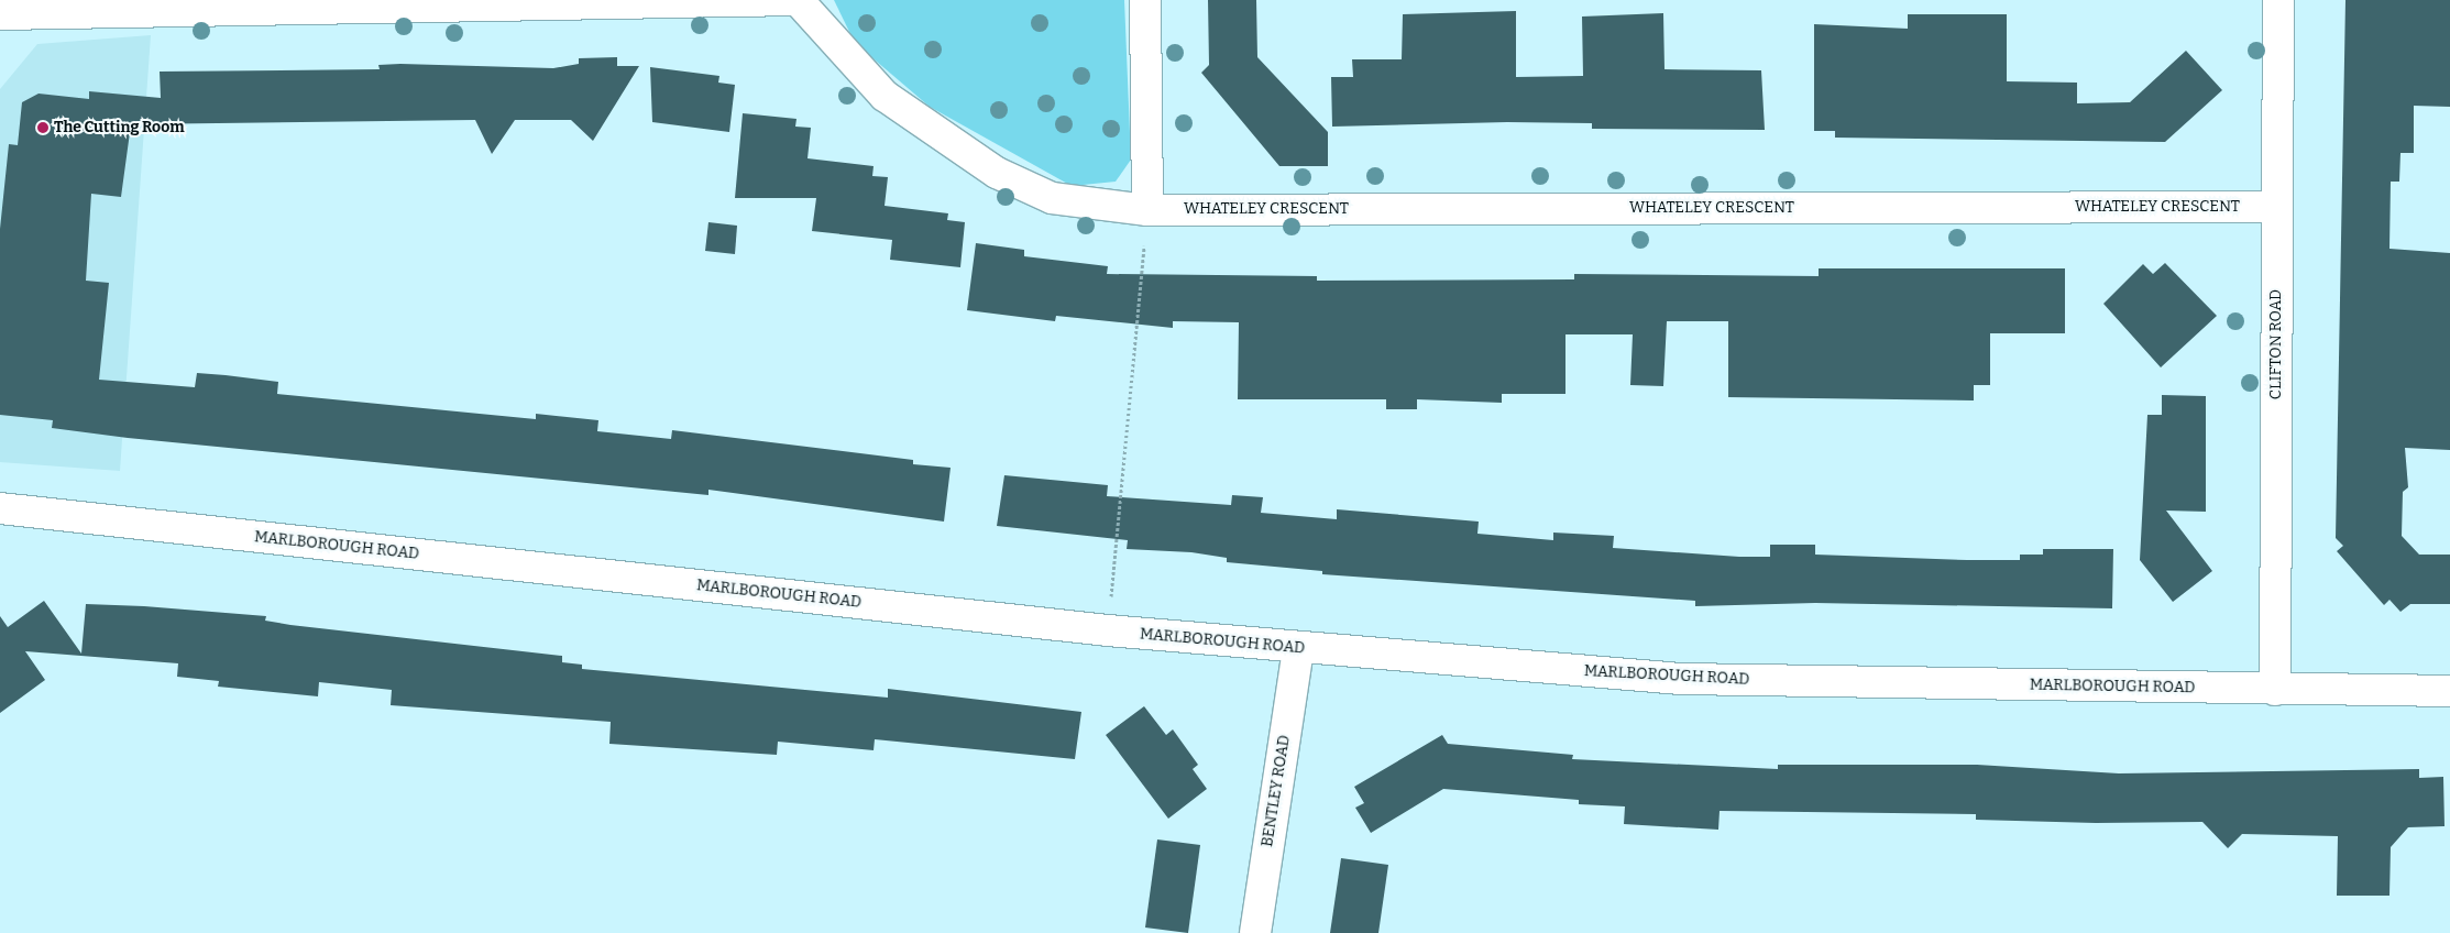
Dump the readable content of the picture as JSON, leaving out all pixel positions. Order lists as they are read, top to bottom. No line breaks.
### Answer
{"streets":{"street":["WHATELEY CRESCENT","CLIFTON ROAD","MARLBOROUGH ROAD","BENTLEY ROAD"]},"crossings":[["WHATELEY CRESCENT","CLIFTON ROAD"],["CLIFTON ROAD","MARLBOROUGH ROAD"],["MARLBOROUGH ROAD","BENTLEY ROAD"]],"places":["The Cutting Room"]}
